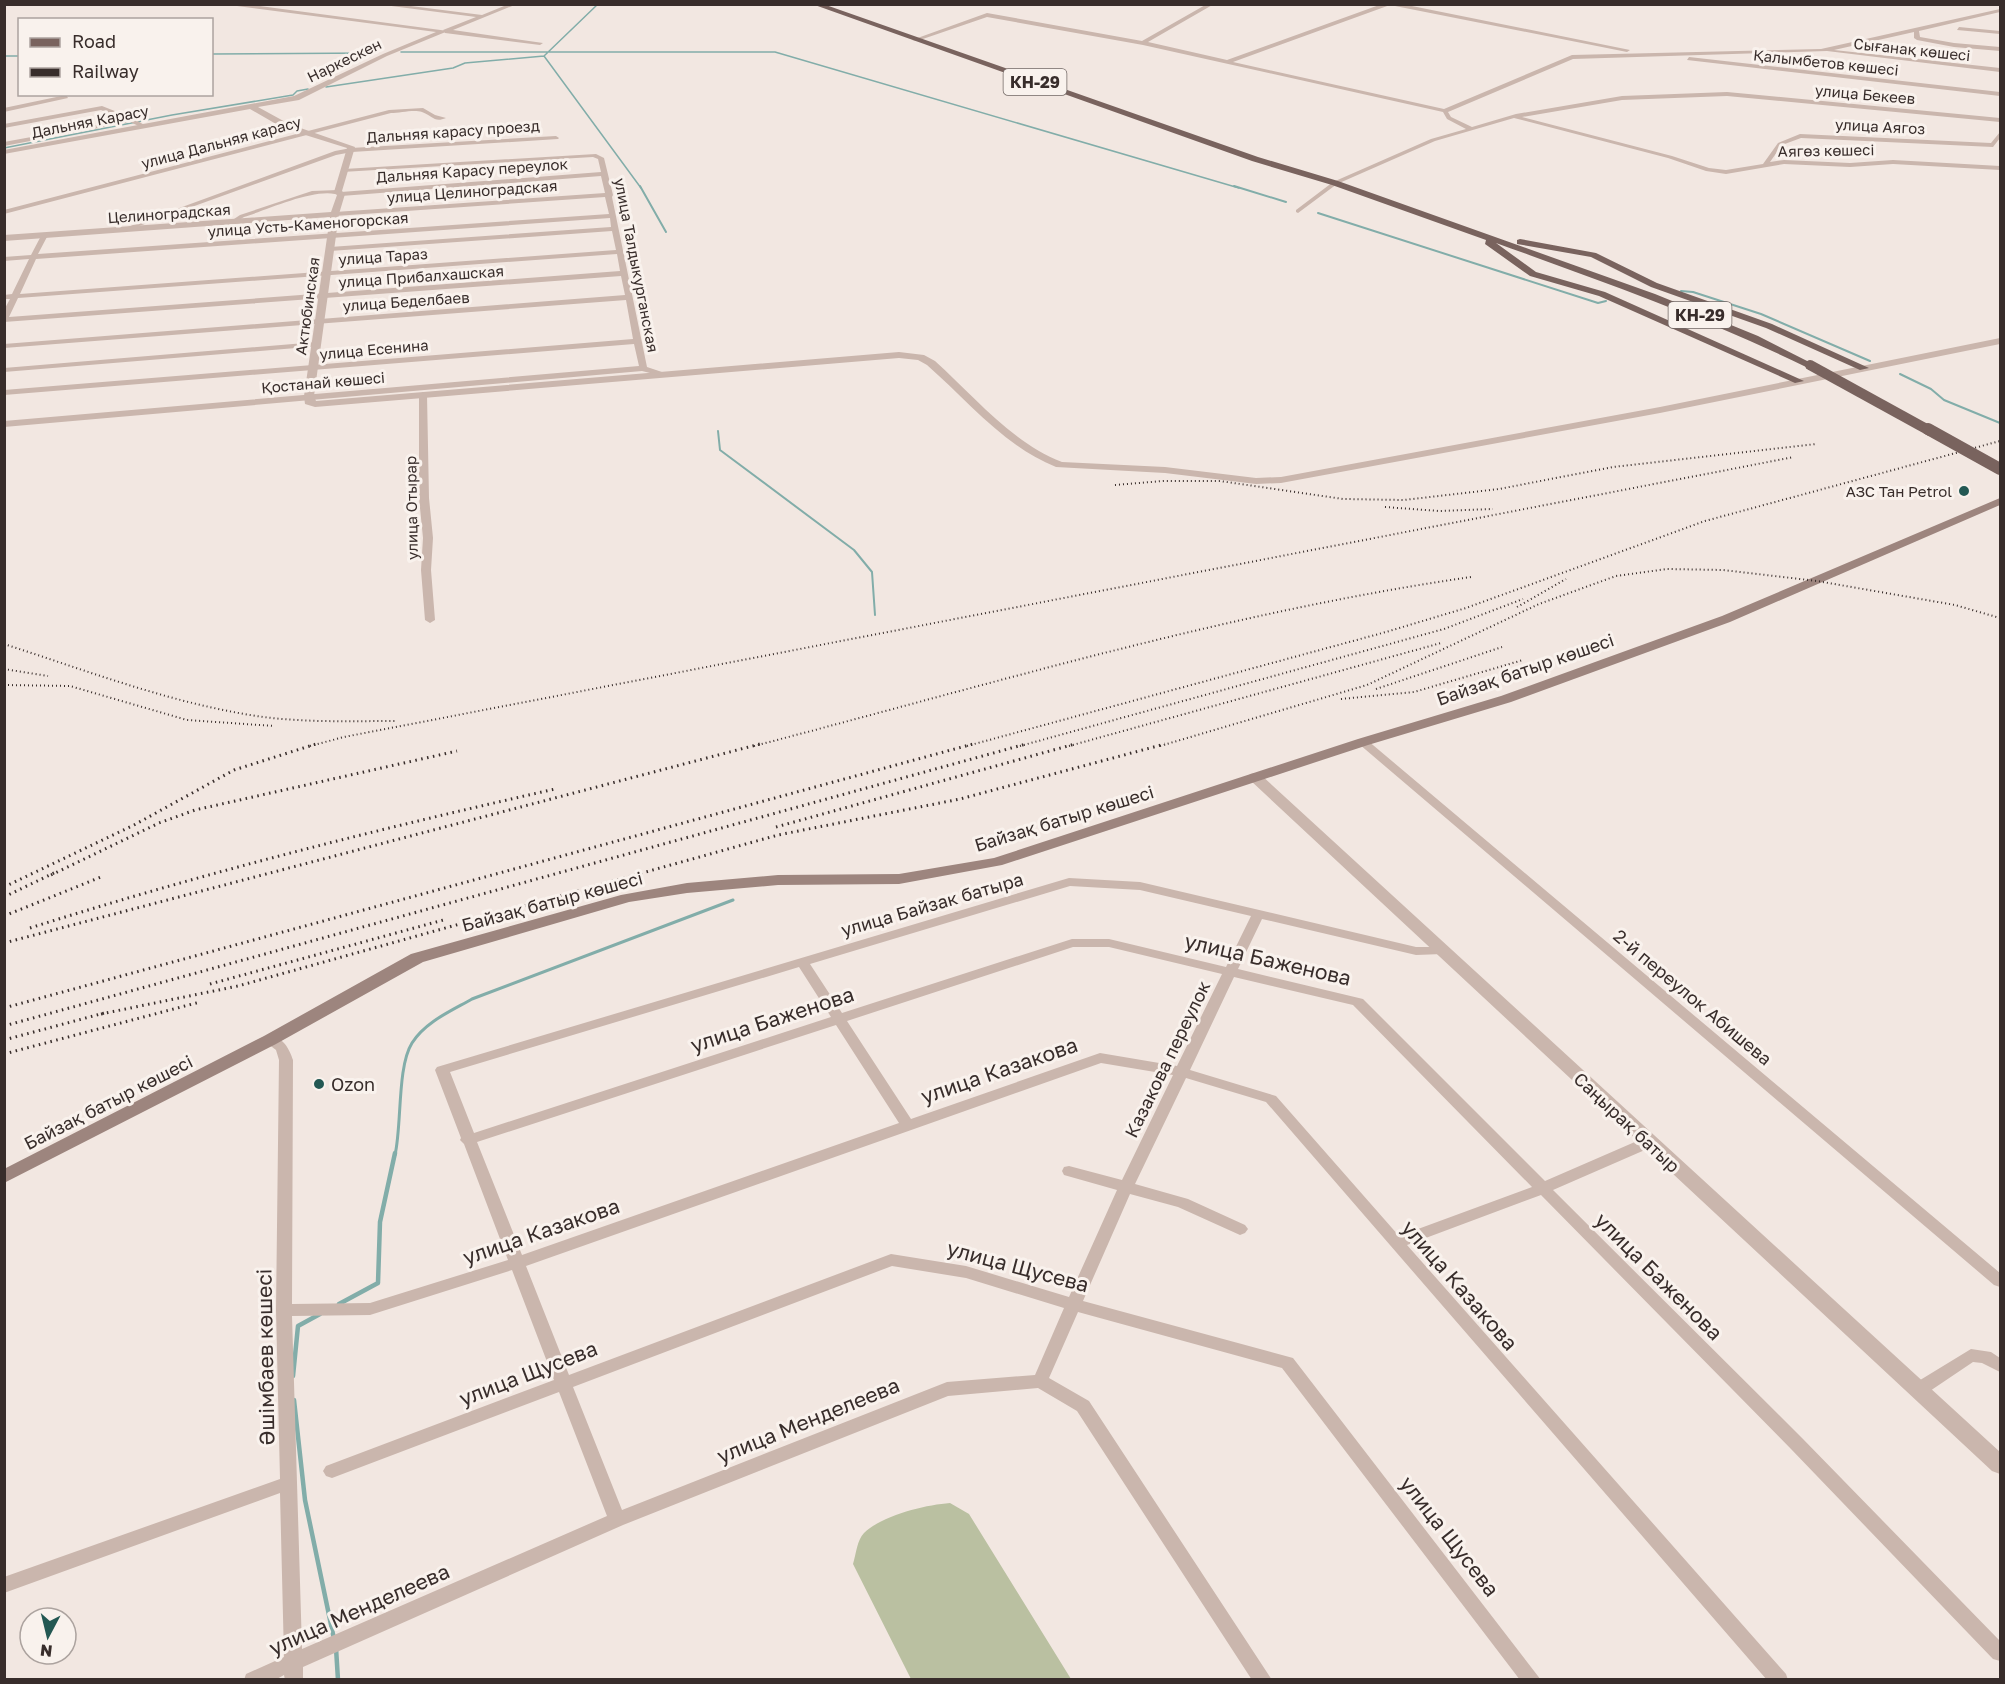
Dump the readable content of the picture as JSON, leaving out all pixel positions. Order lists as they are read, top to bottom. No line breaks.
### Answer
{"streets":{"main road":["КН-29","Байзақ батыр көшесі"],"street":["Сығанақ көшесі","Наркескен","Қалымбетов көшесі","улица Бекеев","Дальняя Карасу","улица Аягоз","Дальняя карасу проезд","улица Дальняя карасу","Аягөз көшесі","Дальняя Карасу переулок","улица Целиноградская","Целиноградская","улица Усть-Каменогорская","улица Тараз","улица Талдыкурганская","улица Прибалхашская","улица Беделбаев","Актюбинская","улица Есенина","Қостанай көшесі","улица Отырар","улица Байзак батыра","улица Баженова","2-й переулок Абишева","Казакова переулок","улица Казакова","Саңырақ батыр","улица Щусева","Әшімбаев көшесі","улица Менделеева"]},"crossings":[["Наркескен","Дальняя Карасу"],["КН-29","улица Бекеев"],["улица Бекеев","Аягөз көшесі"],["улица Аягоз","Аягөз көшесі"],["Дальняя карасу проезд","Целиноградская"],["Дальняя карасу проезд","Актюбинская"],["Дальняя Карасу переулок","Целиноградская"],["Дальняя Карасу переулок","улица Талдыкурганская"],["Дальняя Карасу переулок","Актюбинская"],["улица Целиноградская","Целиноградская"],["улица Целиноградская","улица Талдыкурганская"],["улица Целиноградская","Актюбинская"],["Целиноградская","Актюбинская"],["улица Усть-Каменогорская","улица Талдыкурганская"],["улица Усть-Каменогорская","Актюбинская"],["улица Тараз","улица Талдыкурганская"],["улица Тараз","Актюбинская"],["улица Талдыкурганская","улица Прибалхашская"],["улица Талдыкурганская","улица Беделбаев"],["улица Талдыкурганская","улица Есенина"],["улица Талдыкурганская","Қостанай көшесі"],["улица Прибалхашская","Актюбинская"],["улица Беделбаев","Актюбинская"],["Актюбинская","улица Есенина"],["Актюбинская","Қостанай көшесі"],["Байзақ батыр көшесі","2-й переулок Абишева"],["Байзақ батыр көшесі","Саңырақ батыр"],["Байзақ батыр көшесі","Әшімбаев көшесі"],["улица Байзак батыра","улица Баженова"],["улица Байзак батыра","Казакова переулок"],["улица Байзак батыра","Саңырақ батыр"],["улица Баженова","Казакова переулок"],["Казакова переулок","улица Казакова"],["Казакова переулок","улица Щусева"],["Казакова переулок","улица Менделеева"],["улица Казакова","Әшімбаев көшесі"],["Әшімбаев көшесі","улица Менделеева"]],"places":["АЗС Тан Petrol","Ozon"],"legend":["Road","Railway"],"north":"bottom"}
